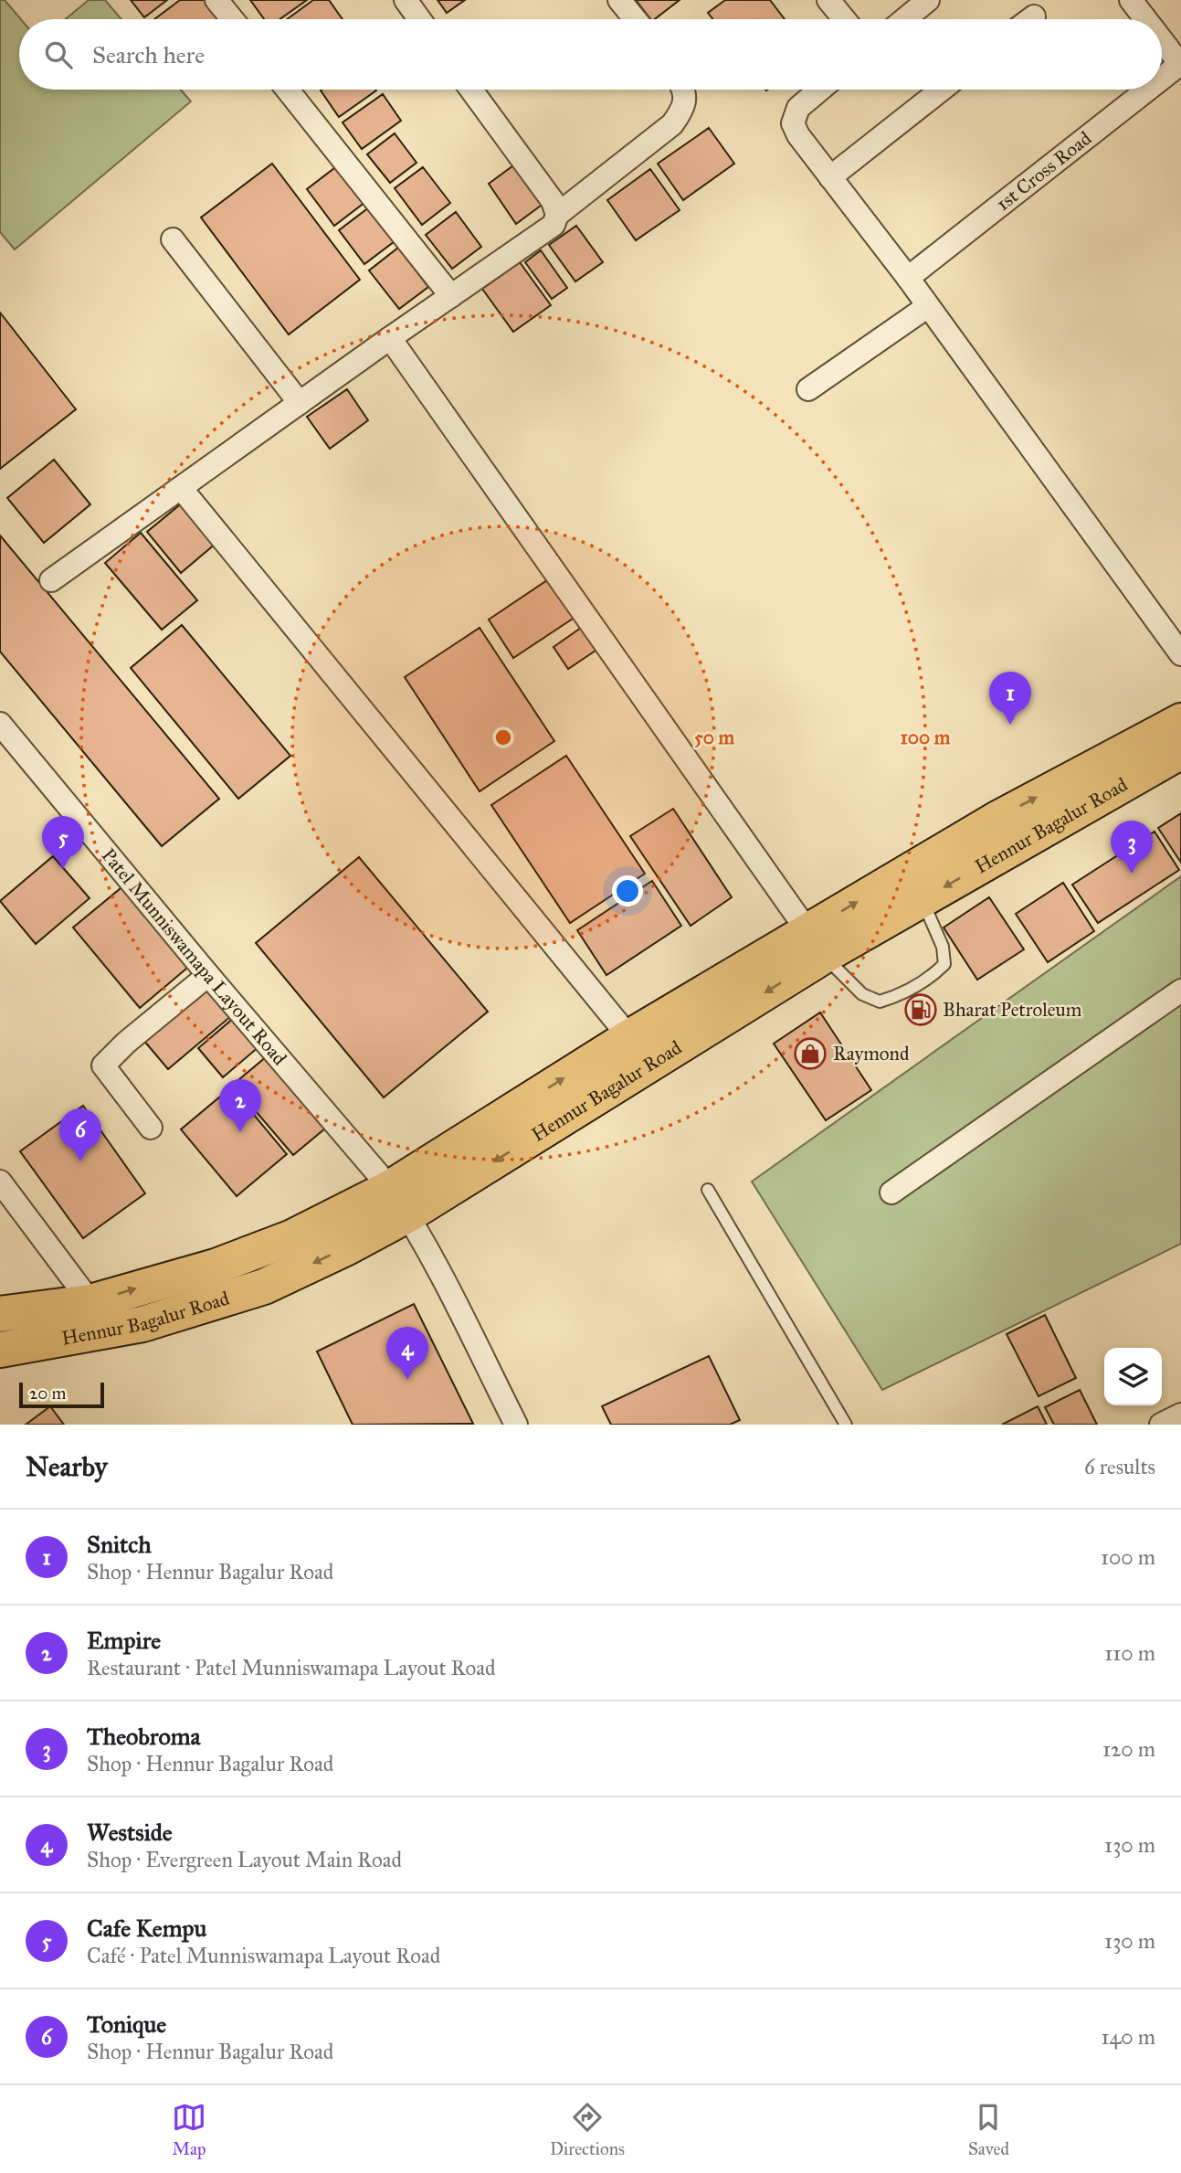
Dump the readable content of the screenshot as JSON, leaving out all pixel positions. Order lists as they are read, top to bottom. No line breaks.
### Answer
{"streets":{"main road":["Hennur Bagalur Road"],"street":["1st Cross Road","Patel Munniswamapa Layout Road"]},"crossings":[["Hennur Bagalur Road","Patel Munniswamapa Layout Road"]],"places":{"fuel station":["Bharat Petroleum"],"shop":["Raymond"]},"scale_bar":"20 m","page":{"search":"Search here","pins":["1","5","3","2","6","4"],"scale":"20 m","heading":["Nearby","6 results"],"list":[{"mark":"1","name":"Snitch","note":"Shop · Hennur Bagalur Road","value":"100 m"},{"mark":"2","name":"Empire","note":"Restaurant · Patel Munniswamapa Layout Road","value":"110 m"},{"mark":"3","name":"Theobroma","note":"Shop · Hennur Bagalur Road","value":"120 m"},{"mark":"4","name":"Westside","note":"Shop · Evergreen Layout Main Road","value":"130 m"},{"mark":"5","name":"Cafe Kempu","note":"Café · Patel Munniswamapa Layout Road","value":"130 m"},{"mark":"6","name":"Tonique","note":"Shop · Hennur Bagalur Road","value":"140 m"}],"nav":["Map","Directions","Saved"]},"rings":["50 m","100 m"]}
